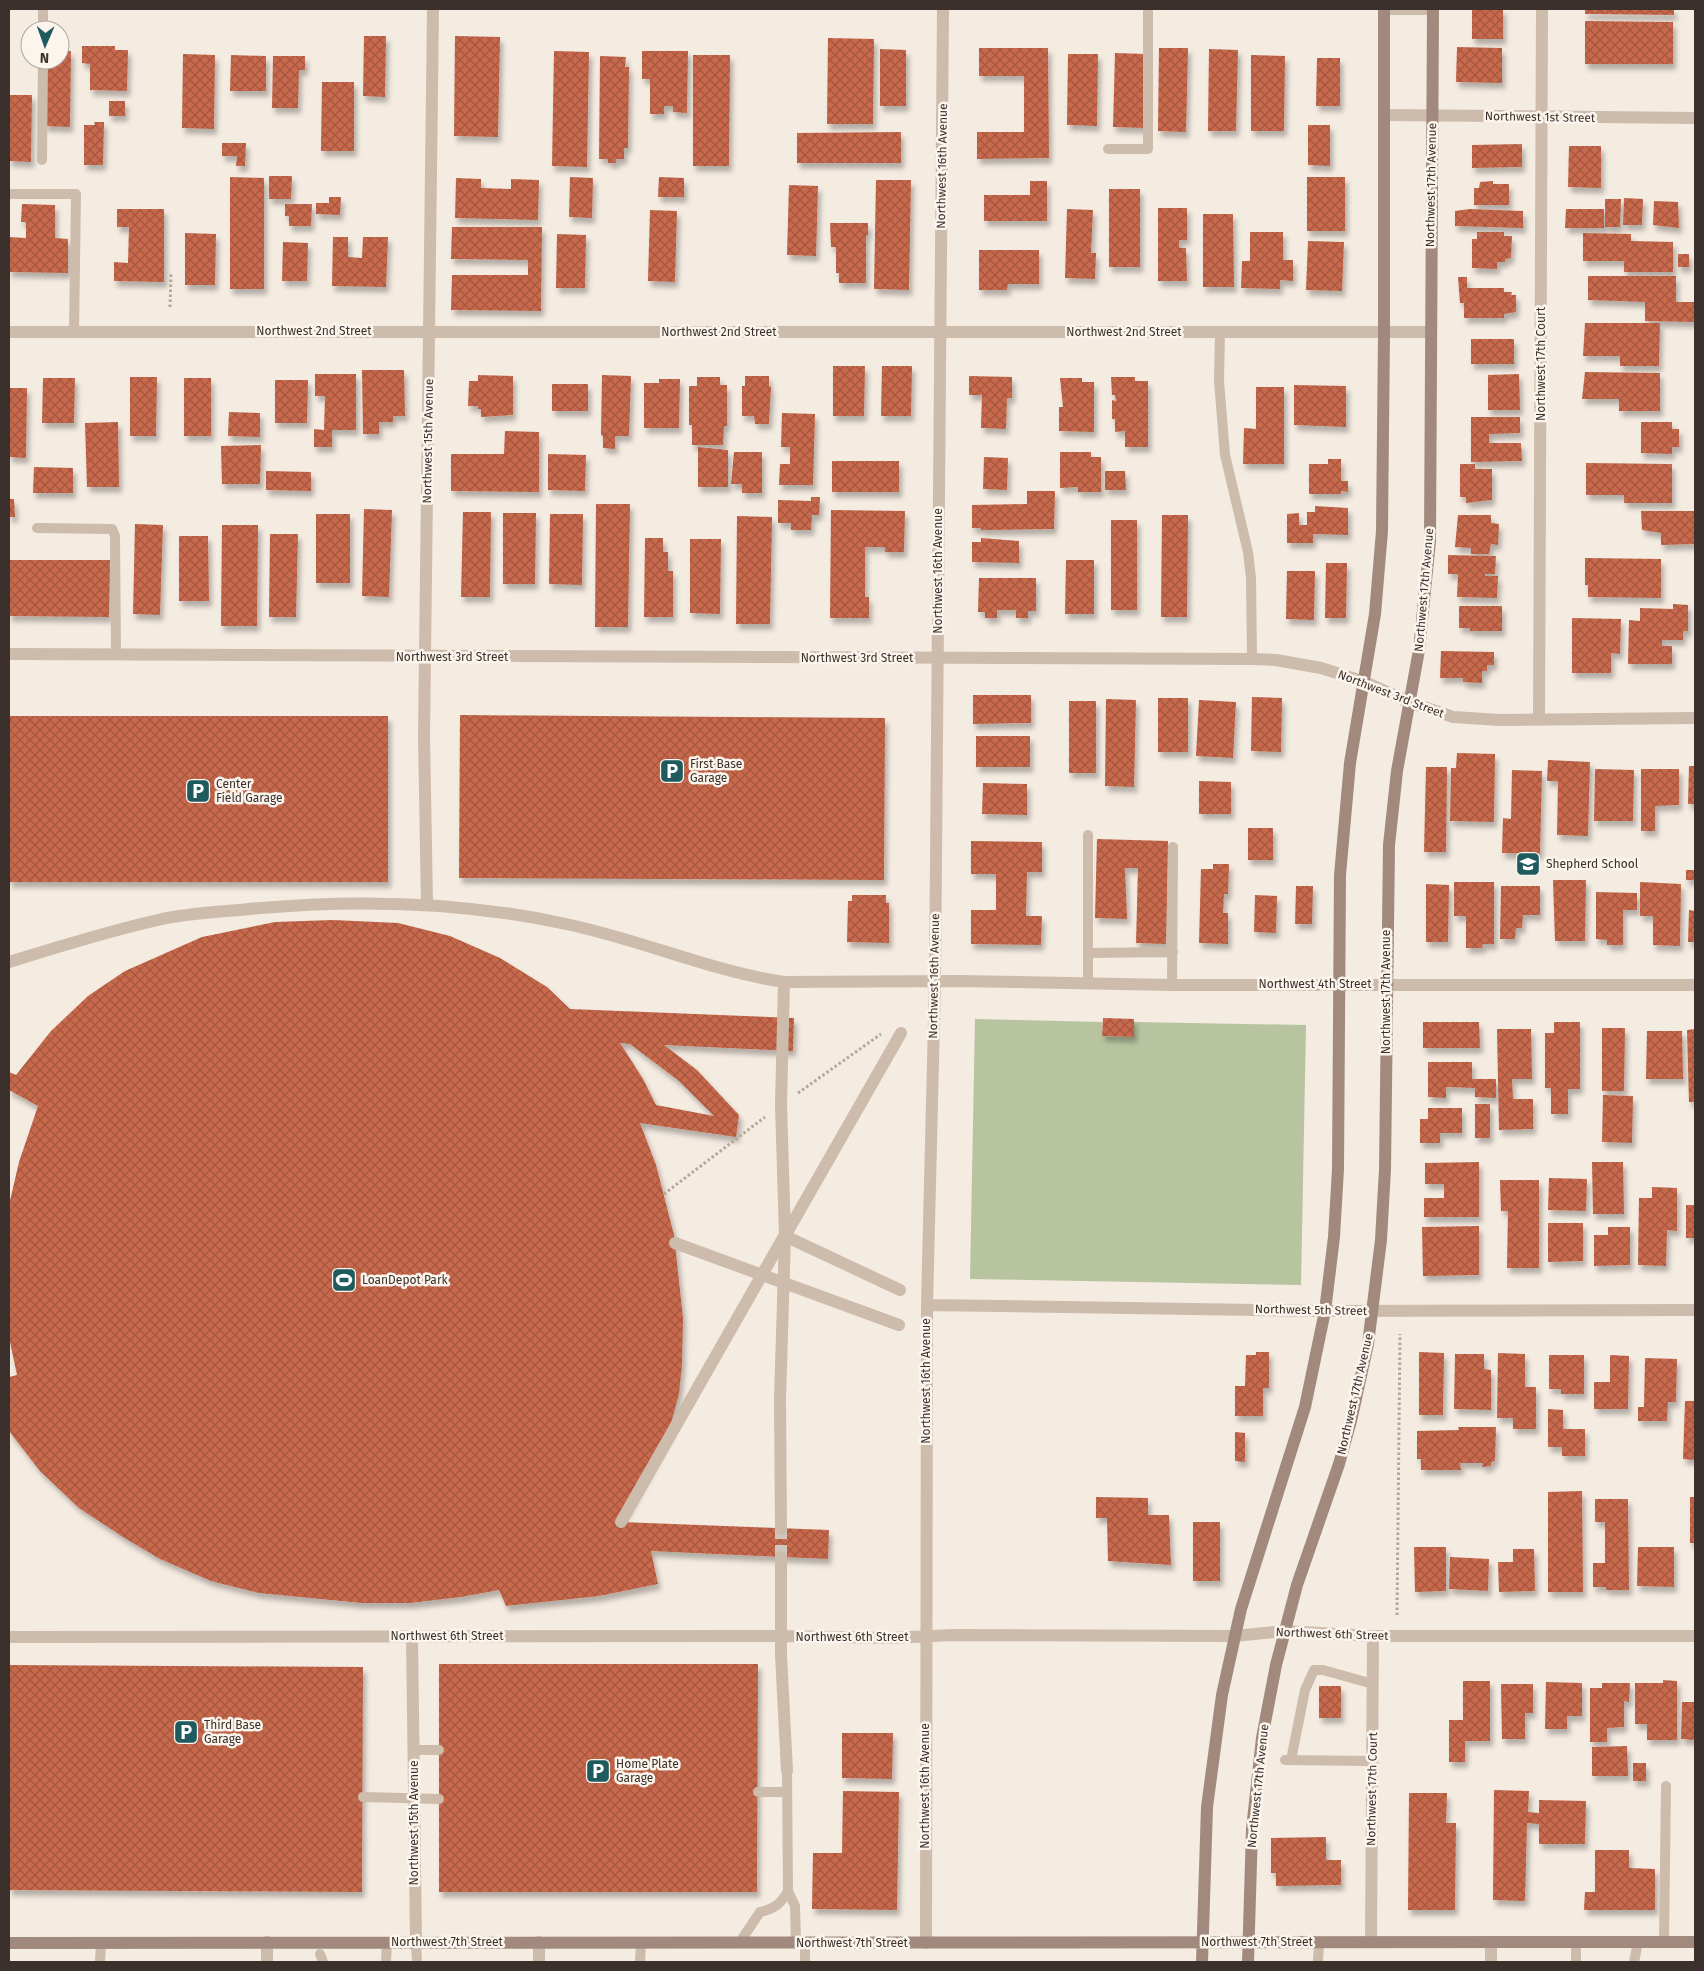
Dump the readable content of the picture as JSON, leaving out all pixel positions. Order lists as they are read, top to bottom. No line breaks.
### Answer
{"streets":{"main road":["Northwest 17th Avenue","Northwest 7th Street"],"street":["Northwest 1st Street","Northwest 16th Avenue","Northwest 2nd Street","Northwest 17th Court","Northwest 15th Avenue","Northwest 3rd Street","Northwest 4th Street","Northwest 5th Street","Northwest 6th Street"]},"crossings":[["Northwest 1st Street","Northwest 17th Avenue"],["Northwest 1st Street","Northwest 17th Court"],["Northwest 16th Avenue","Northwest 2nd Street"],["Northwest 16th Avenue","Northwest 3rd Street"],["Northwest 16th Avenue","Northwest 4th Street"],["Northwest 16th Avenue","Northwest 5th Street"],["Northwest 16th Avenue","Northwest 6th Street"],["Northwest 16th Avenue","Northwest 7th Street"],["Northwest 17th Avenue","Northwest 2nd Street"],["Northwest 17th Avenue","Northwest 3rd Street"],["Northwest 17th Avenue","Northwest 4th Street"],["Northwest 17th Avenue","Northwest 5th Street"],["Northwest 17th Avenue","Northwest 6th Street"],["Northwest 17th Avenue","Northwest 7th Street"],["Northwest 2nd Street","Northwest 15th Avenue"],["Northwest 17th Court","Northwest 3rd Street"],["Northwest 17th Court","Northwest 6th Street"],["Northwest 17th Court","Northwest 7th Street"],["Northwest 15th Avenue","Northwest 3rd Street"],["Northwest 15th Avenue","Northwest 4th Street"],["Northwest 15th Avenue","Northwest 6th Street"],["Northwest 15th Avenue","Northwest 7th Street"]],"places":{"parking":["First Base Garage","Center Field Garage","Third Base Garage","Home Plate Garage"],"school or university":["Shepherd School"],"sports":["LoanDepot Park"]},"north":"bottom"}
